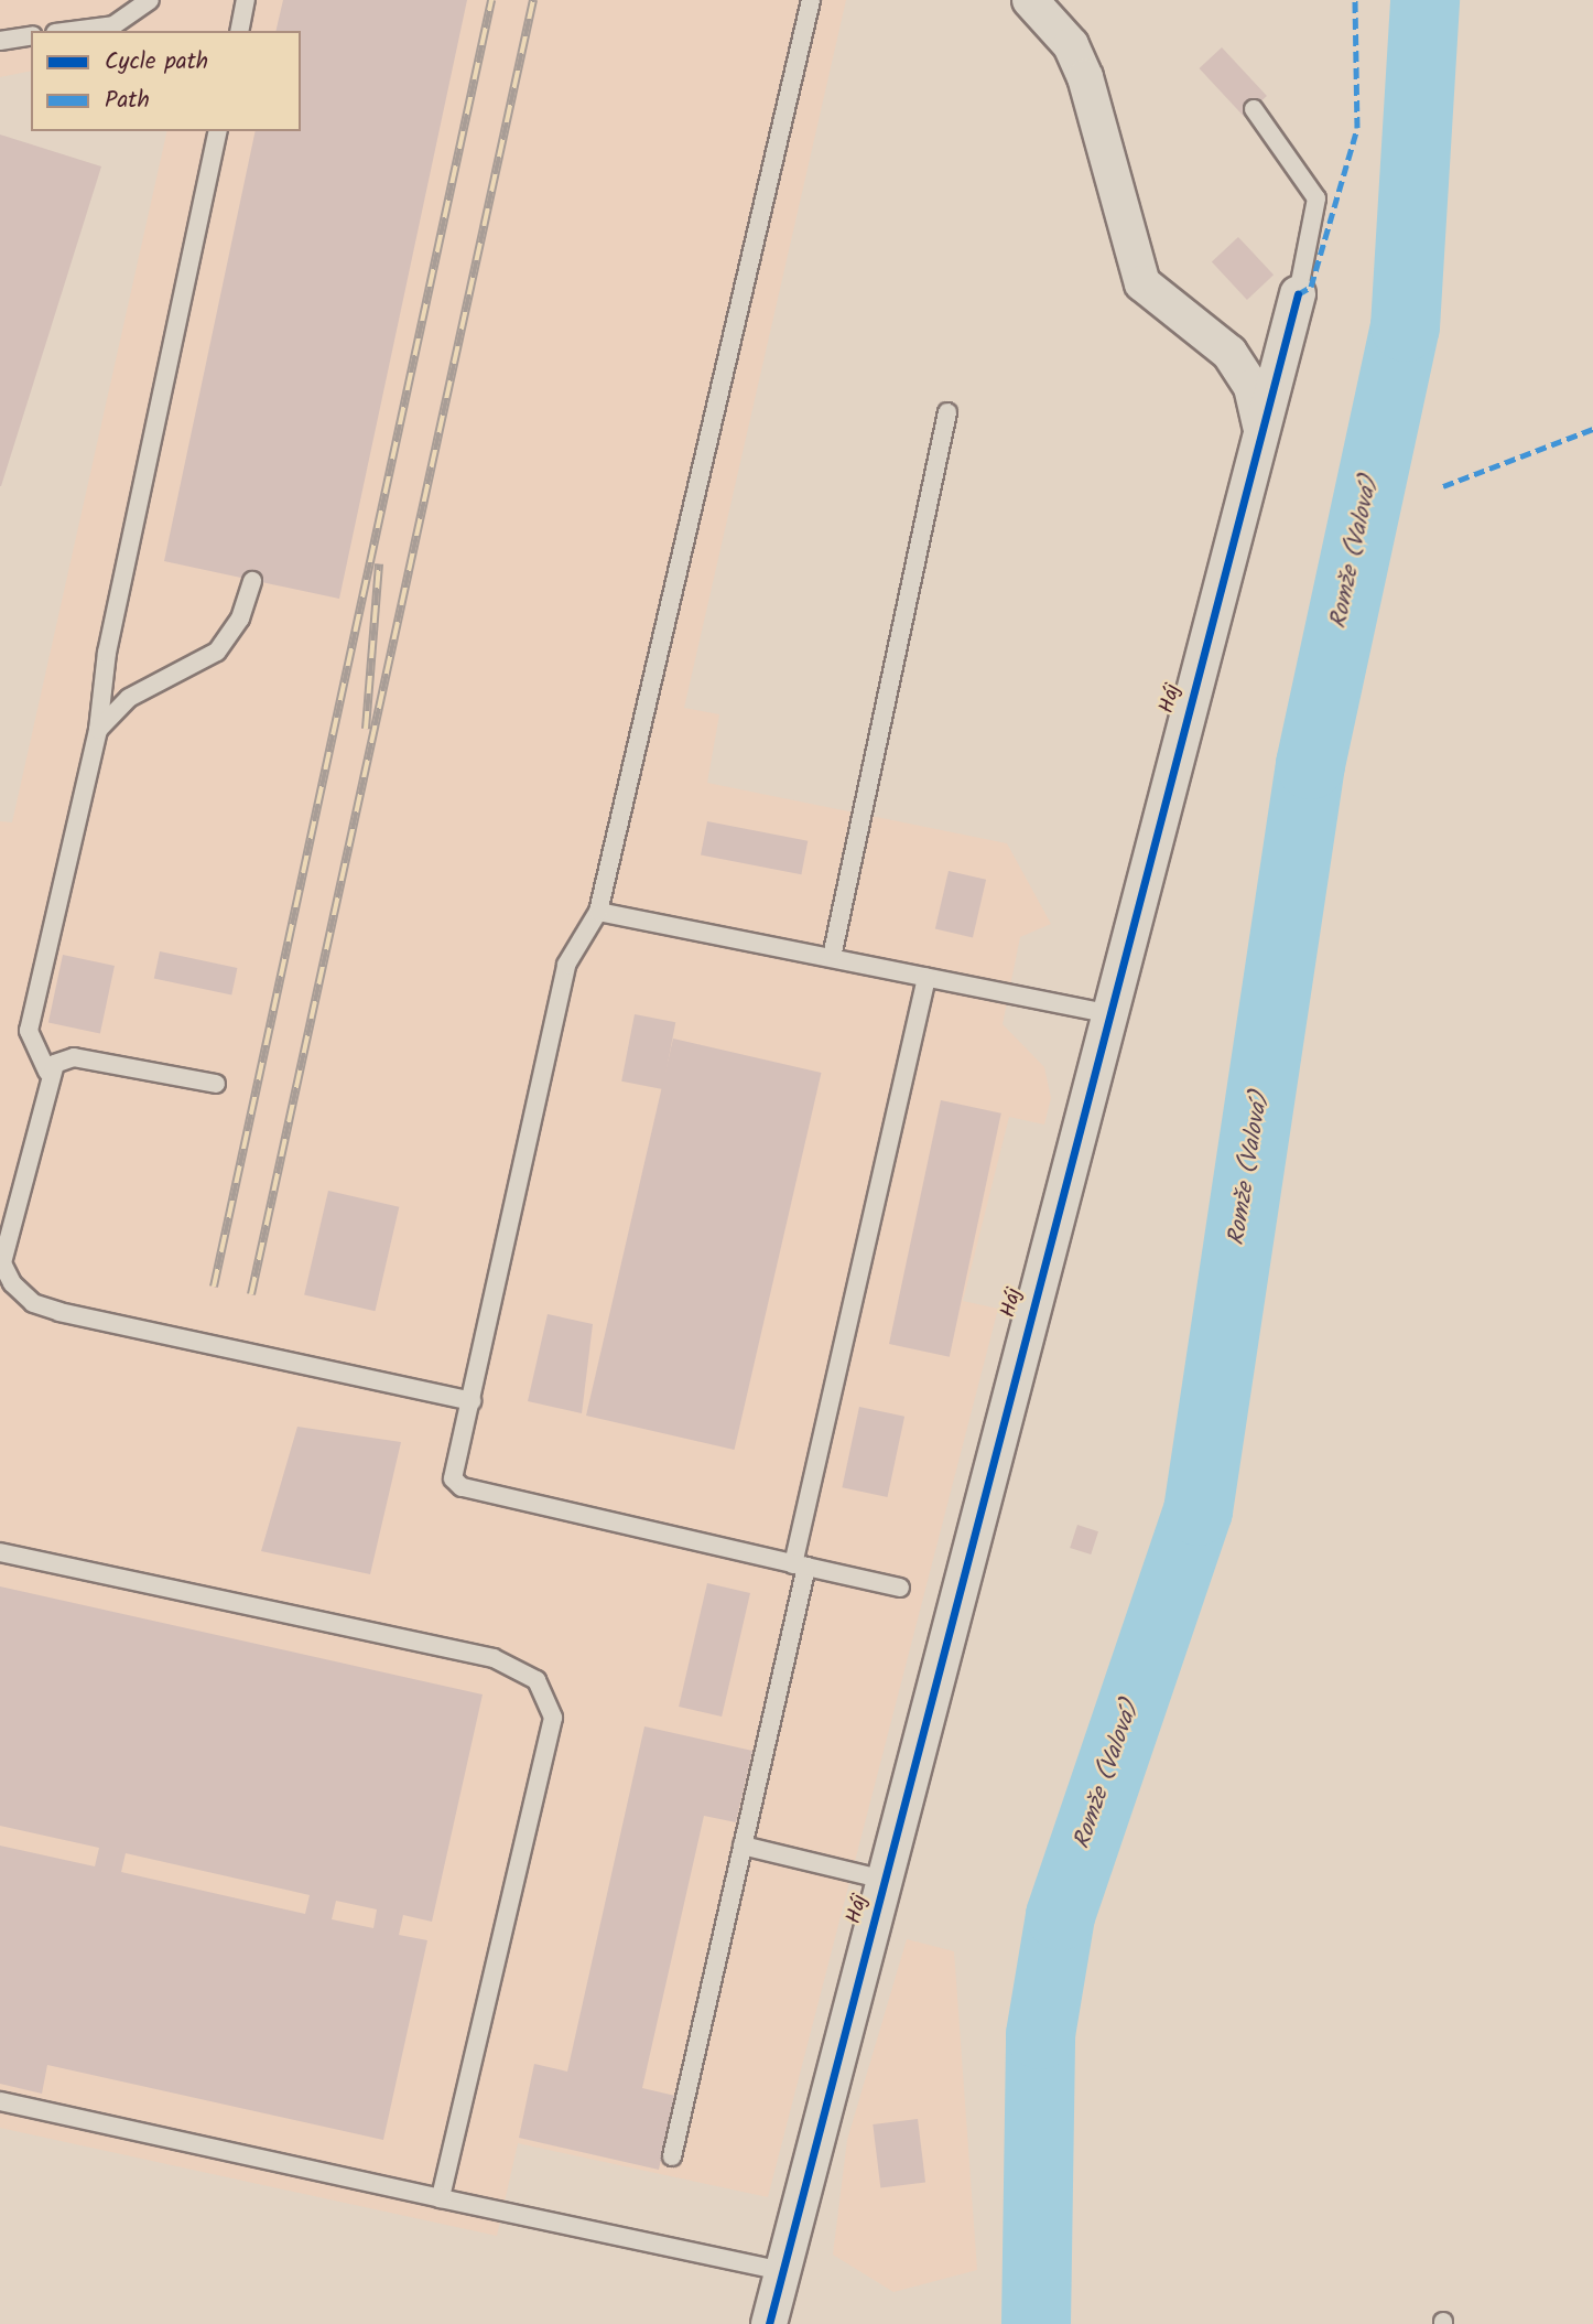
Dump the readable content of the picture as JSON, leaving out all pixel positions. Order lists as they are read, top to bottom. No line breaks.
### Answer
{"streets":{"street":["Háj"]},"water":["Romže (Valová)"],"legend":["Cycle path","Path"]}
